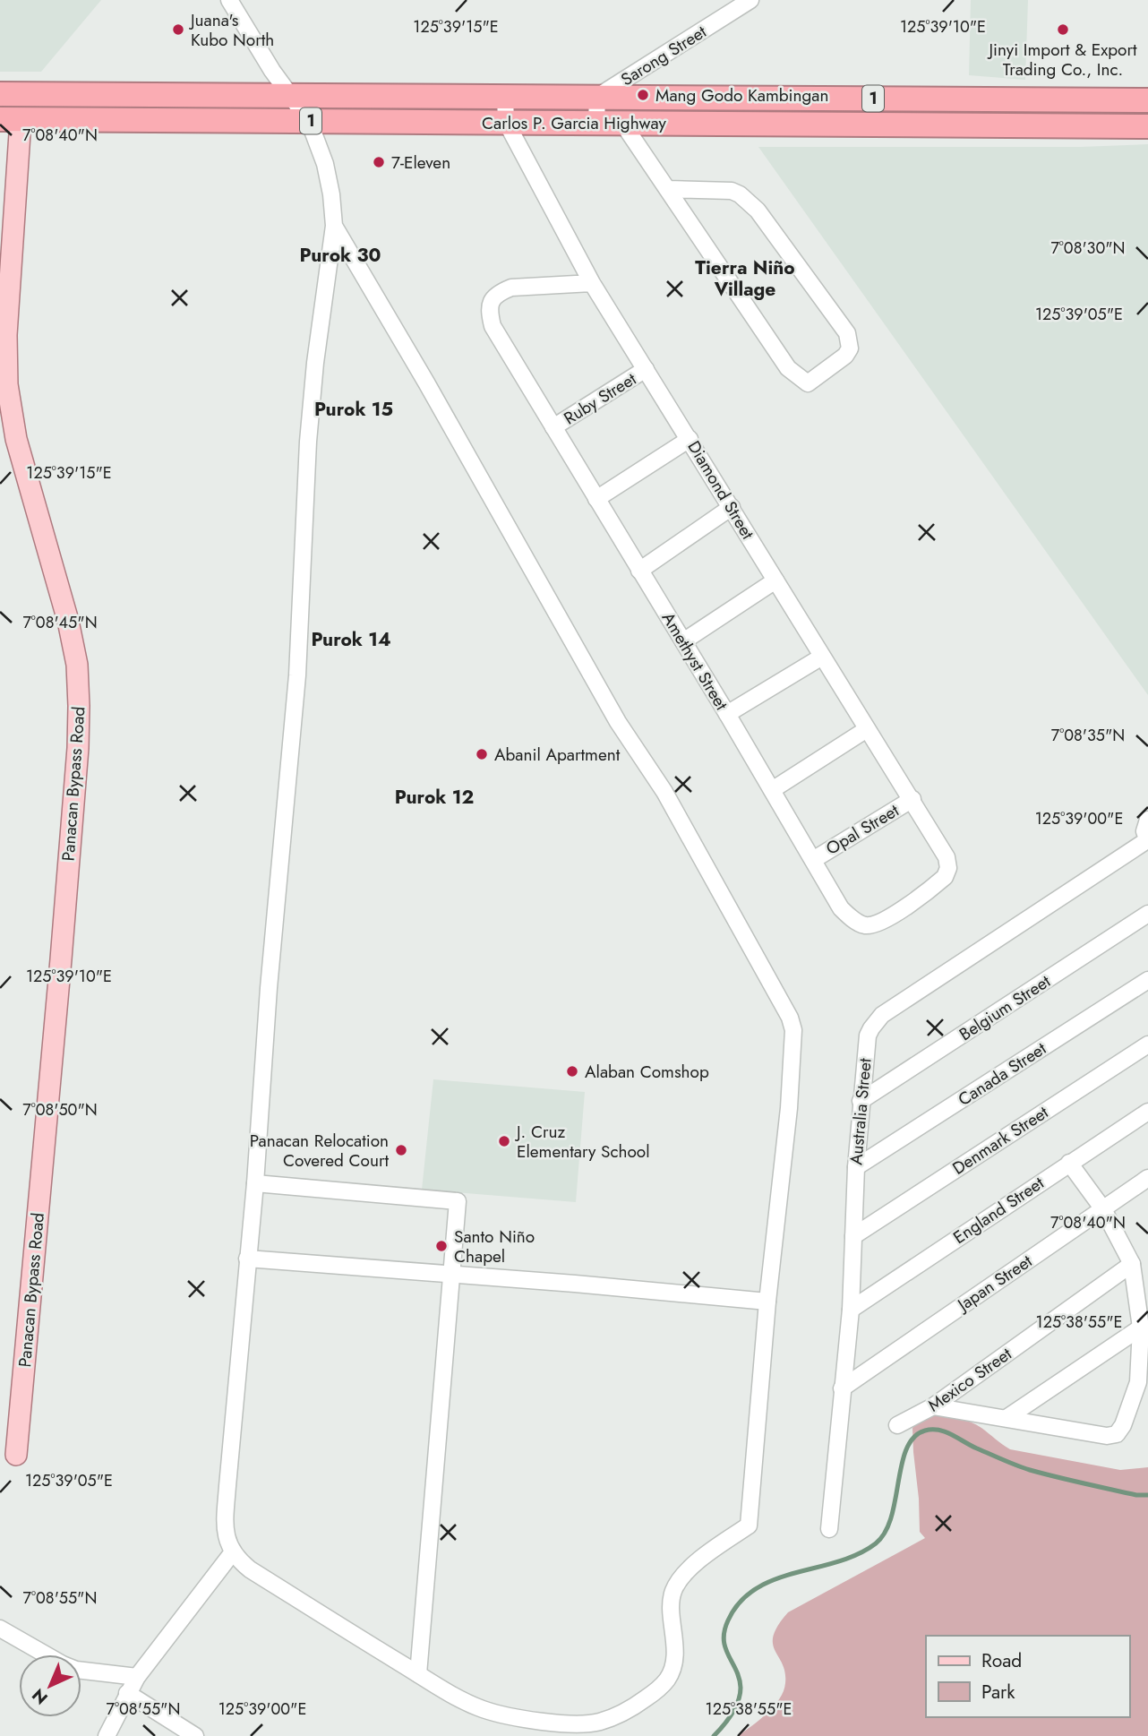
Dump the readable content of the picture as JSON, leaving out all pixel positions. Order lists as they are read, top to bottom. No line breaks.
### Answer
{"streets":{"highway":["1","Carlos P. Garcia Highway"],"main road":["Panacan Bypass Road"],"street":["Sarong Street","Ruby Street","Diamond Street","Amethyst Street","Opal Street","Belgium Street","Canada Street","Australia Street","Denmark Street","England Street","Japan Street","Mexico Street"]},"crossings":[["Sarong Street","Carlos P. Garcia Highway"],["Carlos P. Garcia Highway","Diamond Street"],["Carlos P. Garcia Highway","Panacan Bypass Road"],["Ruby Street","Diamond Street"],["Ruby Street","Amethyst Street"],["Diamond Street","Amethyst Street"],["Diamond Street","Opal Street"],["Amethyst Street","Opal Street"],["Belgium Street","Australia Street"],["Canada Street","Australia Street"],["Australia Street","Denmark Street"],["Australia Street","England Street"],["Australia Street","Japan Street"]],"districts":["Purok 30","Tierra Niño Village","Purok 15","Purok 14","Purok 12"],"places":["Juana's Kubo North","Jinyi Import & Export Trading Co., Inc.","Mang Godo Kambingan","7-Eleven","Abanil Apartment","Alaban Comshop","J. Cruz Elementary School","Panacan Relocation Covered Court","Santo Niño Chapel"],"legend":["Road","Park"],"north":"bottom left","coordinates":["125°39'10\"E","125°39'15\"E","7°08'40\"N","7°08'30\"N","125°39'05\"E","7°08'45\"N","7°08'35\"N","125°39'00\"E","7°08'50\"N","125°38'55\"E","7°08'55\"N"]}
